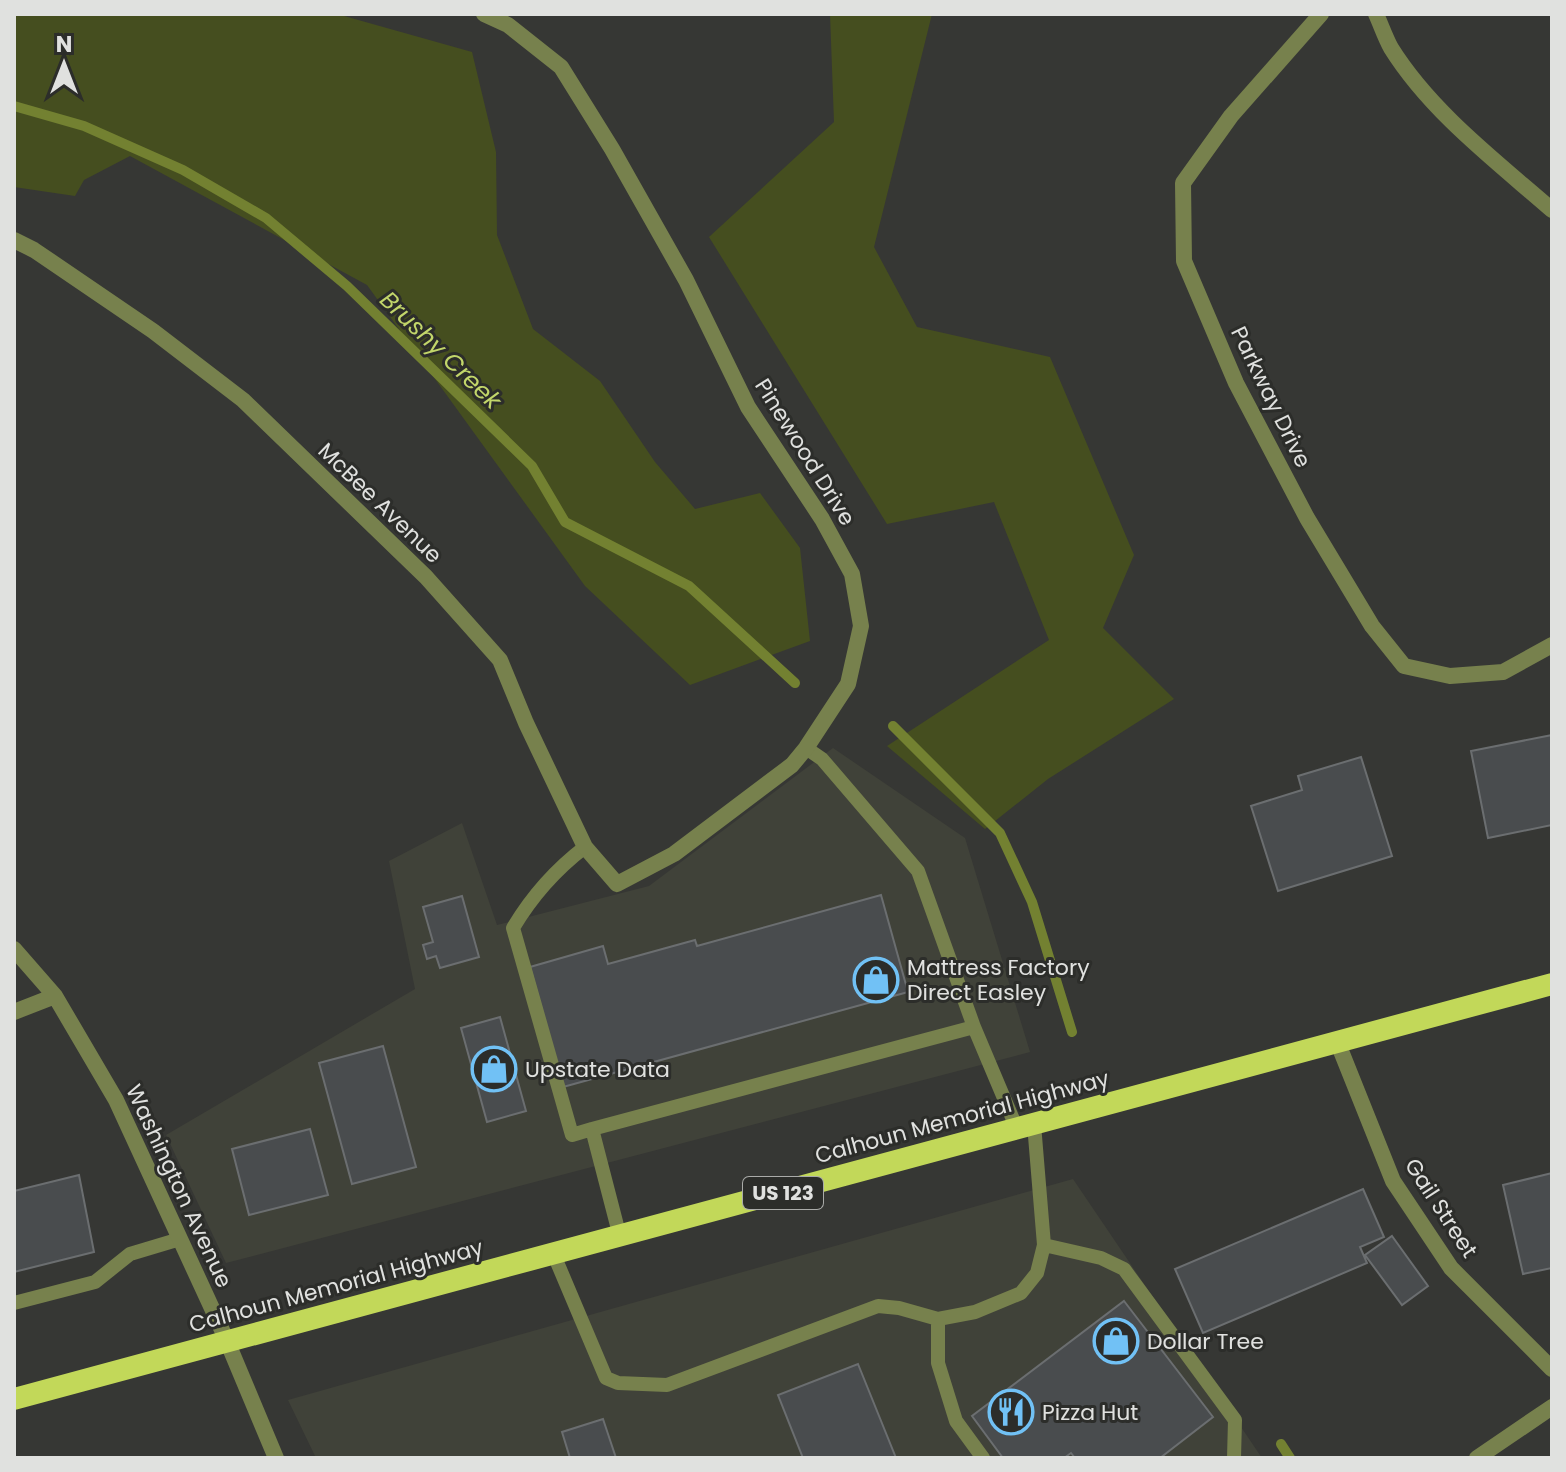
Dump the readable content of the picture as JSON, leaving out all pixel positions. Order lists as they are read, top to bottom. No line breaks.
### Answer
{"streets":{"highway":["Calhoun Memorial Highway","US 123"],"street":["Parkway Drive","Pinewood Drive","McBee Avenue","Washington Avenue","Gail Street"]},"crossings":[["Pinewood Drive","McBee Avenue"],["Calhoun Memorial Highway","Washington Avenue"],["Calhoun Memorial Highway","Gail Street"]],"water":["Brushy Creek"],"places":{"shop":["Mattress Factory Direct Easley","Upstate Data","Dollar Tree"],"restaurant":["Pizza Hut"]},"north":"top"}
